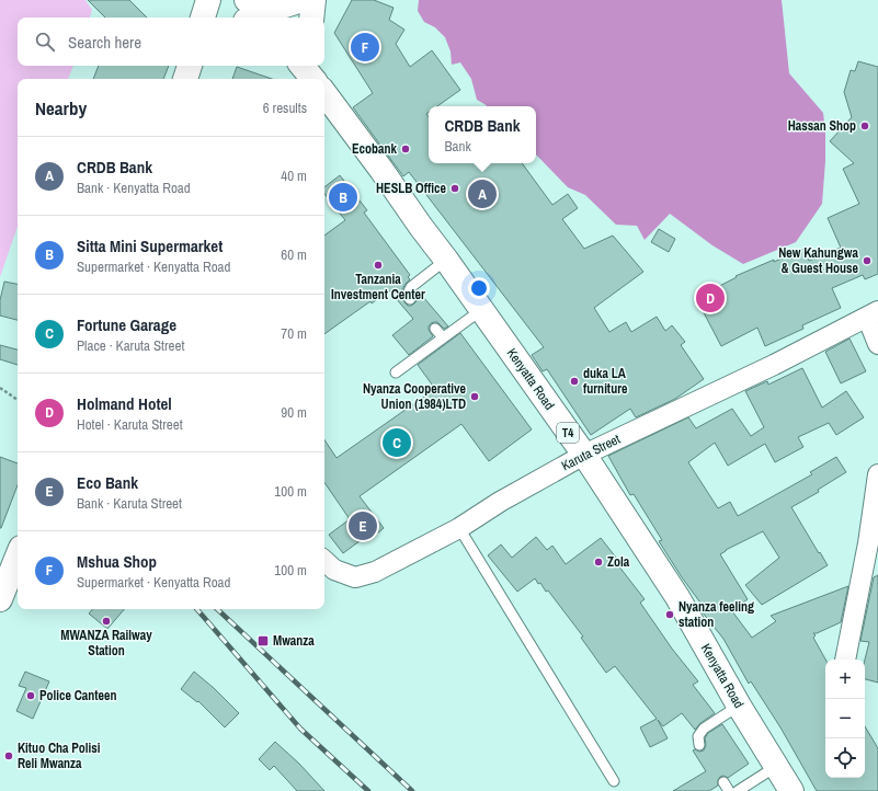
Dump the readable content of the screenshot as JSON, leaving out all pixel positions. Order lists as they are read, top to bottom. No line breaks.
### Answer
{"streets":{"main road":["Kenyatta Road","T4"],"street":["Karuta Street"]},"crossings":[["Kenyatta Road","Karuta Street"]],"places":{"other":["Hassan Shop","Ecobank","HESLB Office","New Kahungwa & Guest House","Tanzania Investment Center","duka LA furniture","Nyanza Cooperative Union (1984)LTD","Zola","Nyanza feeling station","MWANZA Railway Station","Police Canteen","Kituo Cha Polisi Reli Mwanza"],"transit":["Mwanza"]},"page":{"search":"Search here","pins":["F","A","B","D","C","E"],"heading":["Nearby","6 results"],"popup":["CRDB Bank","Bank"],"list":[{"mark":"A","name":"CRDB Bank","note":"Bank · Kenyatta Road","value":"40 m"},{"mark":"B","name":"Sitta Mini Supermarket","note":"Supermarket · Kenyatta Road","value":"60 m"},{"mark":"C","name":"Fortune Garage","note":"Place · Karuta Street","value":"70 m"},{"mark":"D","name":"Holmand Hotel","note":"Hotel · Karuta Street","value":"90 m"},{"mark":"E","name":"Eco Bank","note":"Bank · Karuta Street","value":"100 m"},{"mark":"F","name":"Mshua Shop","note":"Supermarket · Kenyatta Road","value":"100 m"}],"map_buttons":["+","−"]}}
